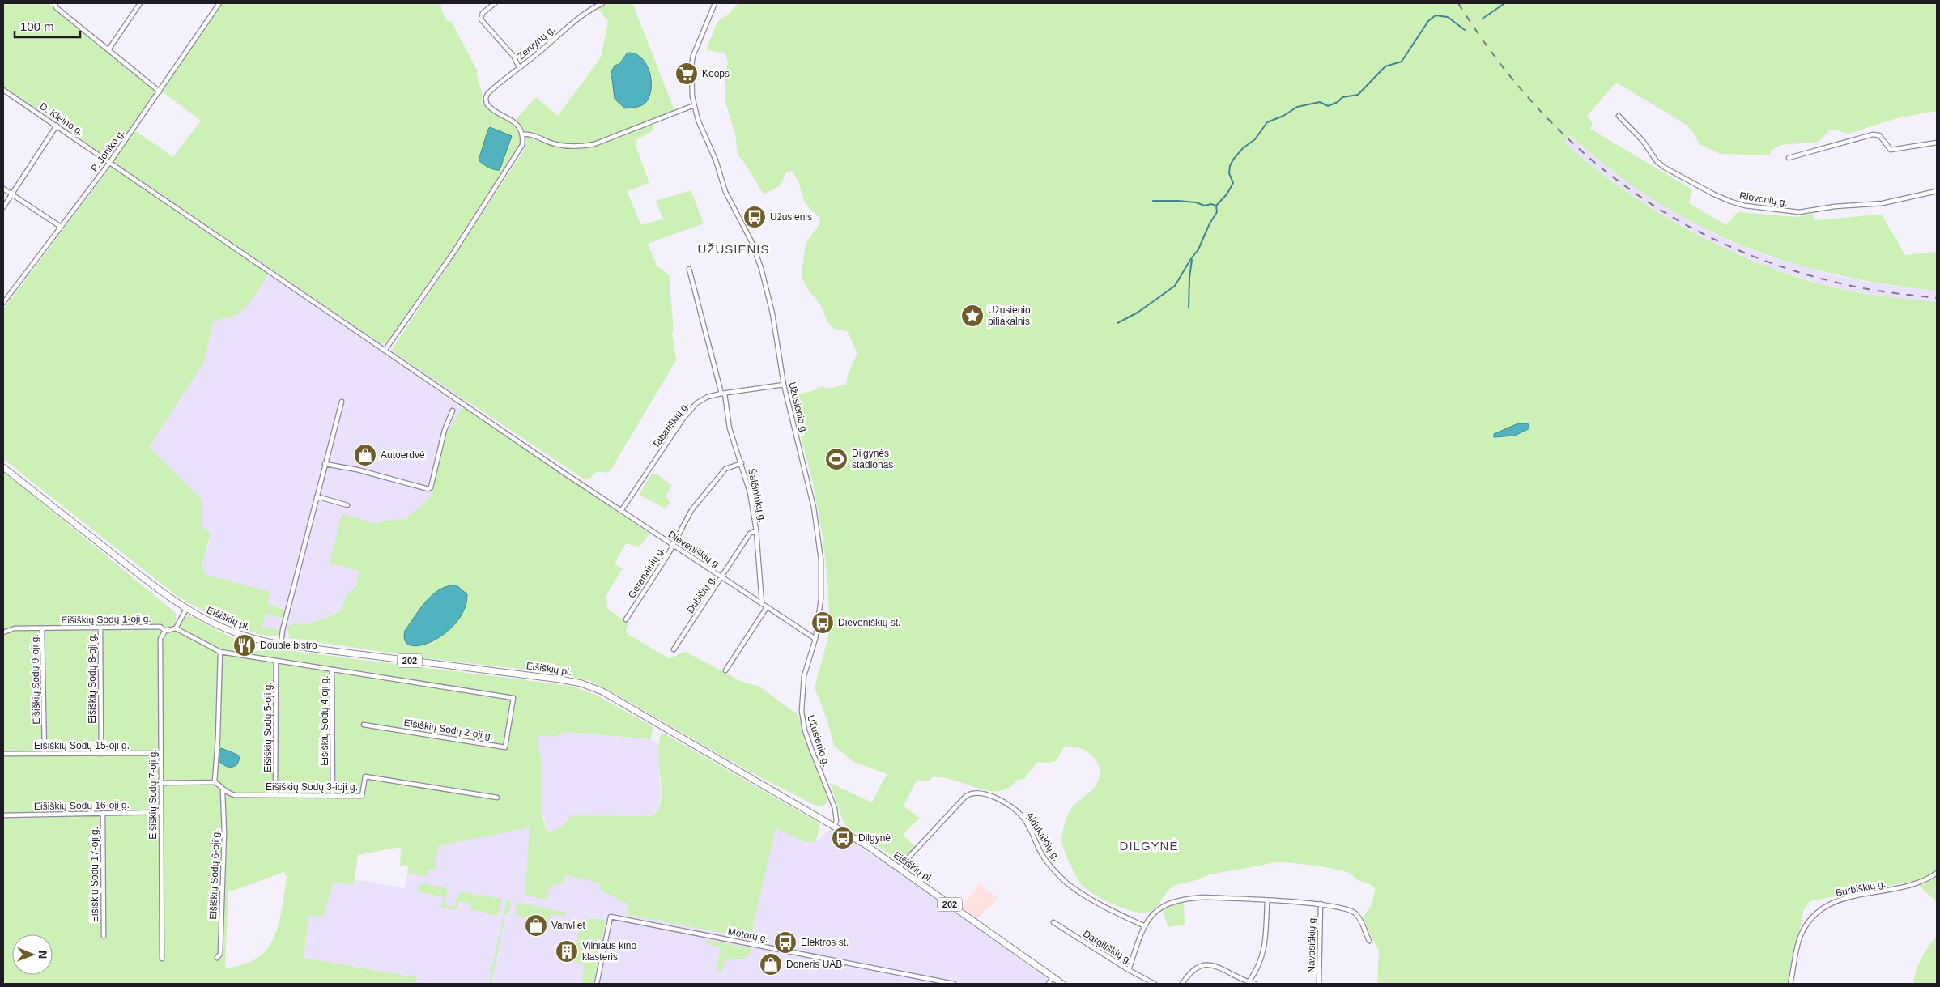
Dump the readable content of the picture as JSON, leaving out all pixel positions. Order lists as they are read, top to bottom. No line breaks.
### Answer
{"streets":{"main road":["Eišiškių pl.","202"],"street":["Zervynų g.","D. Kleino g.","P. Joniko g.","Riovonių g.","Užusienio g.","Tabariškių g.","Šalčininkų g.","Dieveniškių g.","Geranainių g.","Dubičių g.","Eišiškių Sodų 1-oji g.","Eišiškių Sodų 8-oji g.","Eišiškių Sodų 9-oji g.","Eišiškių Sodų 4-oji g.","Eišiškių Sodų 5-oji g.","Eišiškių Sodų 2-oji g.","Eišiškių Sodų 15-oji g.","Eišiškių Sodų 3-ioji g.","Eišiškių Sodų 7-oji g.","Eišiškių Sodų 16-oji g.","Aidukaičių g.","Eišiškių Sodų 17-oji g.","Eišiškių Sodų 6-oji g.","Burbiškių g.","Motorų g.","Navasiškių g.","Dargiliškių g."]},"crossings":[["D. Kleino g.","P. Joniko g."],["D. Kleino g.","Dieveniškių g."],["Užusienio g.","Tabariškių g."],["Užusienio g.","Dieveniškių g."],["Užusienio g.","Eišiškių pl."],["Tabariškių g.","Šalčininkų g."],["Tabariškių g.","Dieveniškių g."],["Šalčininkų g.","Dieveniškių g."],["Šalčininkų g.","Geranainių g."],["Šalčininkų g.","Dubičių g."],["Dieveniškių g.","Geranainių g."],["Dieveniškių g.","Dubičių g."],["Eišiškių pl.","Aidukaičių g."],["Eišiškių Sodų 1-oji g.","Eišiškių Sodų 8-oji g."],["Eišiškių Sodų 1-oji g.","Eišiškių Sodų 9-oji g."],["Eišiškių Sodų 1-oji g.","Eišiškių Sodų 7-oji g."],["Eišiškių Sodų 8-oji g.","Eišiškių Sodų 15-oji g."],["Eišiškių Sodų 9-oji g.","Eišiškių Sodų 15-oji g."],["Eišiškių Sodų 4-oji g.","Eišiškių Sodų 2-oji g."],["Eišiškių Sodų 4-oji g.","Eišiškių Sodų 3-ioji g."],["Eišiškių Sodų 5-oji g.","Eišiškių Sodų 3-ioji g."],["Eišiškių Sodų 15-oji g.","Eišiškių Sodų 7-oji g."],["Eišiškių Sodų 3-ioji g.","Eišiškių Sodų 6-oji g."],["Eišiškių Sodų 7-oji g.","Eišiškių Sodų 16-oji g."],["Eišiškių Sodų 16-oji g.","Eišiškių Sodų 17-oji g."]],"districts":["UŽUSIENIS","DILGYNĖ"],"places":{"supermarket":["Koops"],"bus stop":["Užusienis","Dieveniškių st.","Dilgynė","Elektros st."],"place":["Užusienio piliakalnis"],"shop":["Autoerdvė","Vanvliet","Doneris UAB"],"sports":["Dilgynės stadionas"],"restaurant":["Double bistro"],"building":["Vilniaus kino klasteris"]},"scale_bar":"100 m","north":"right"}
